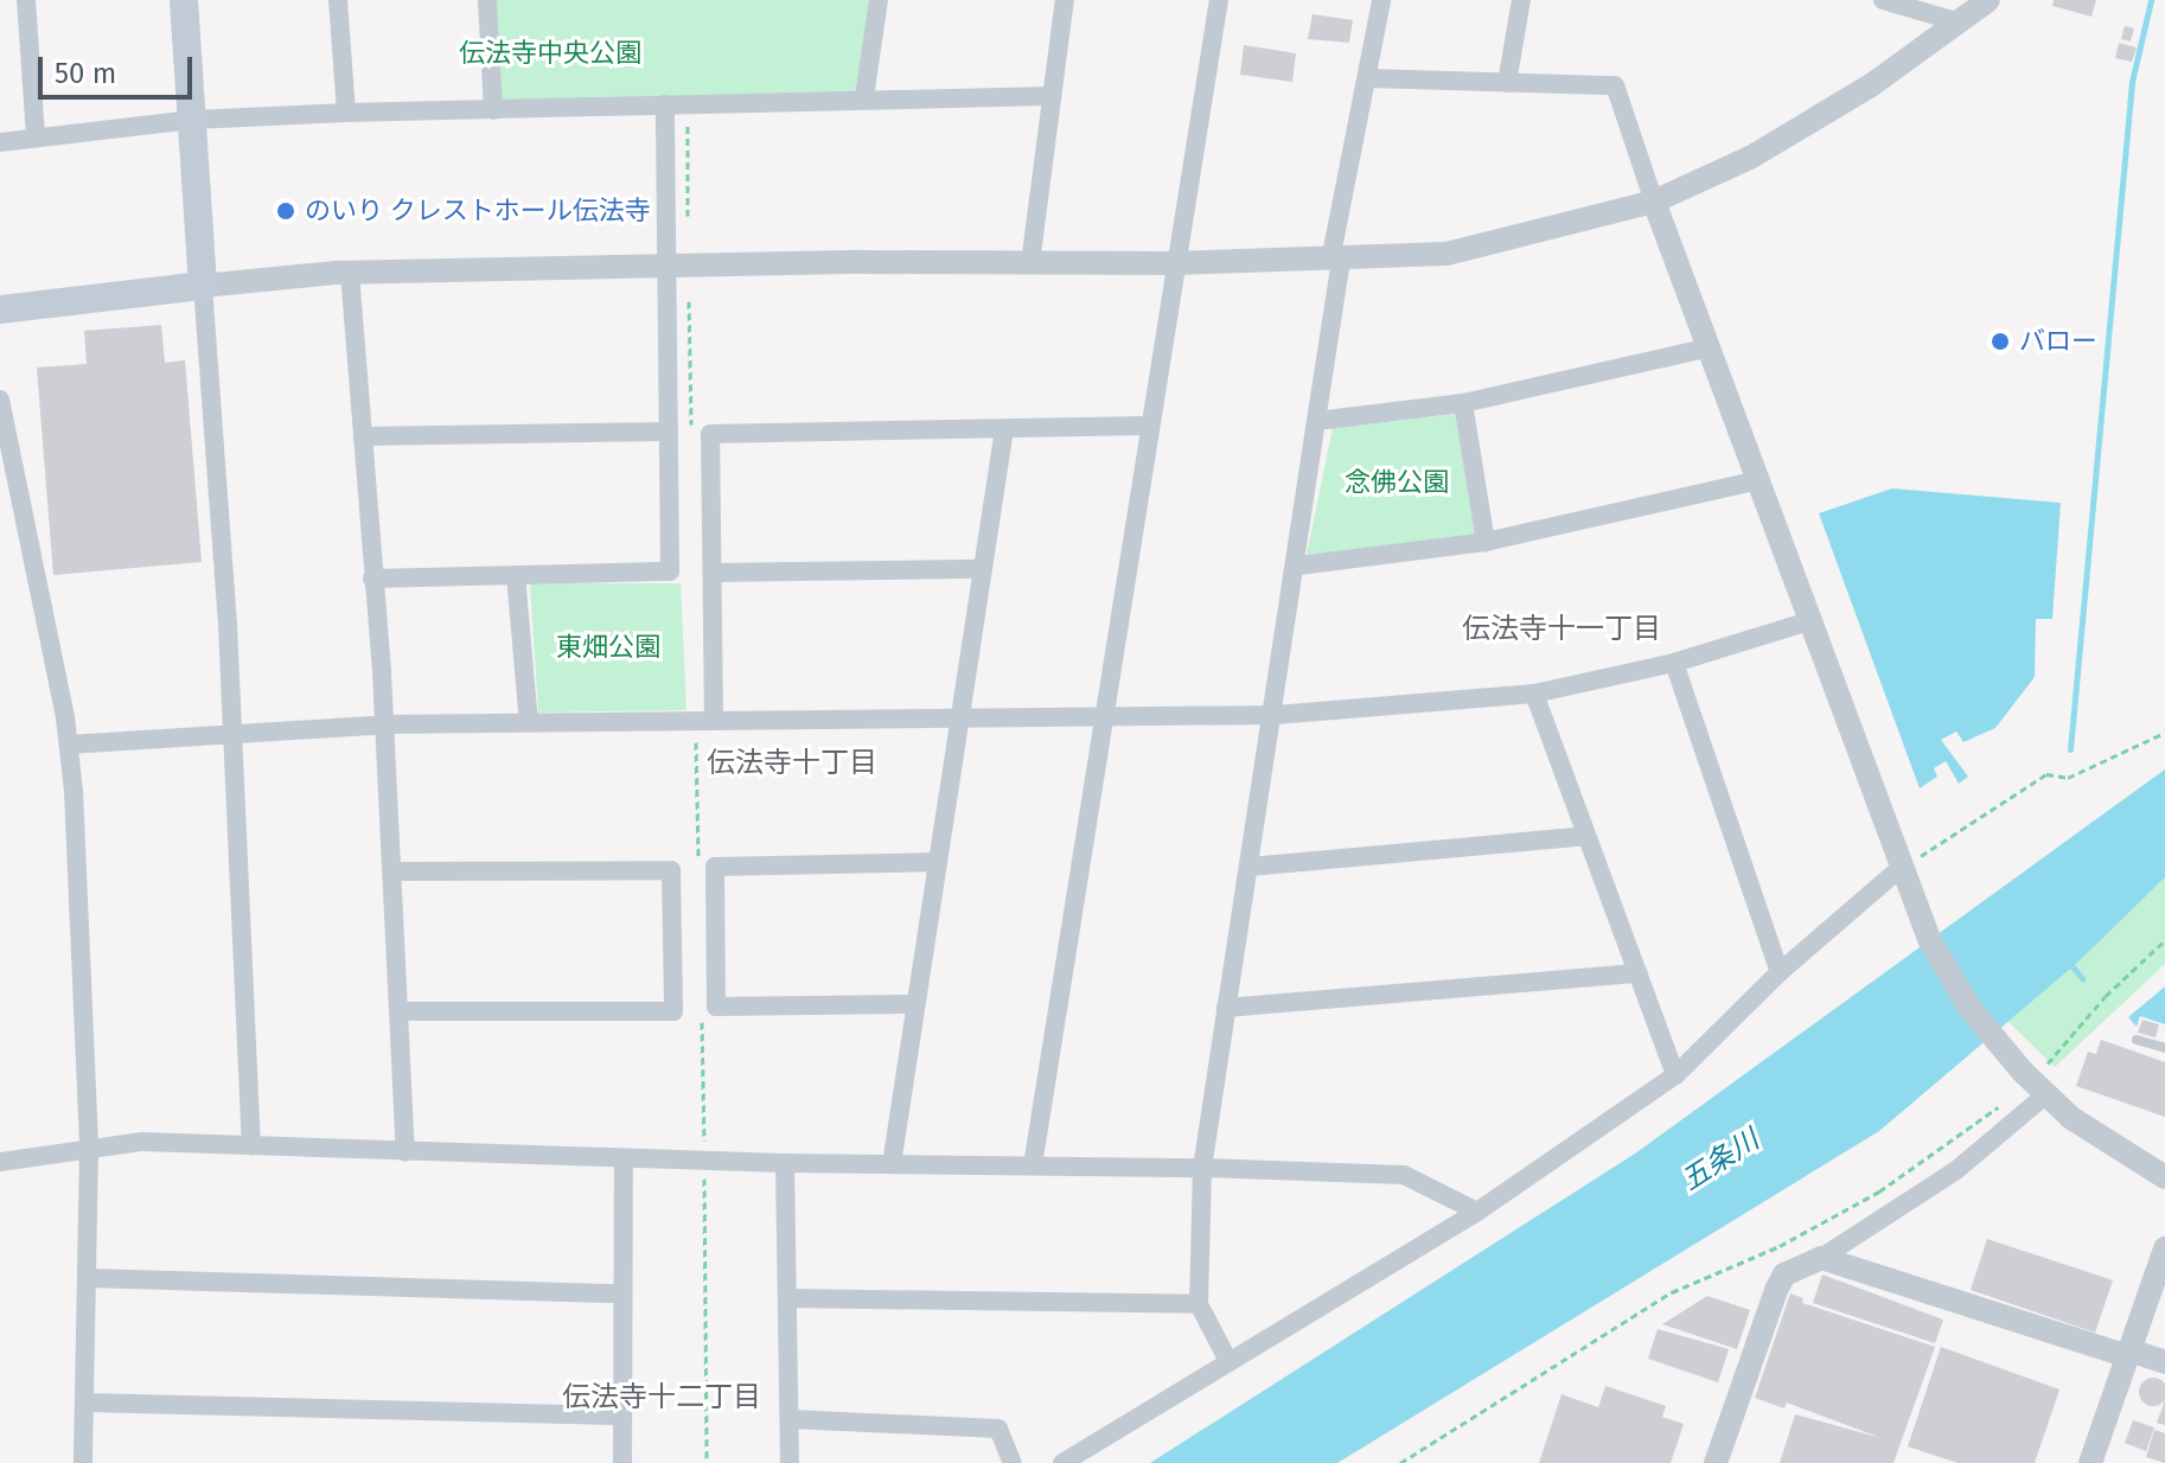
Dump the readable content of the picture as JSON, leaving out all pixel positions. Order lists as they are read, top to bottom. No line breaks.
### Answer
{"districts":["伝法寺十一丁目","伝法寺十丁目","伝法寺十二丁目"],"water":["五条川"],"parks":["伝法寺中央公園","念佛公園","東畑公園"],"places":["のいり クレストホール伝法寺","バロー"],"scale_bar":"50 m"}
